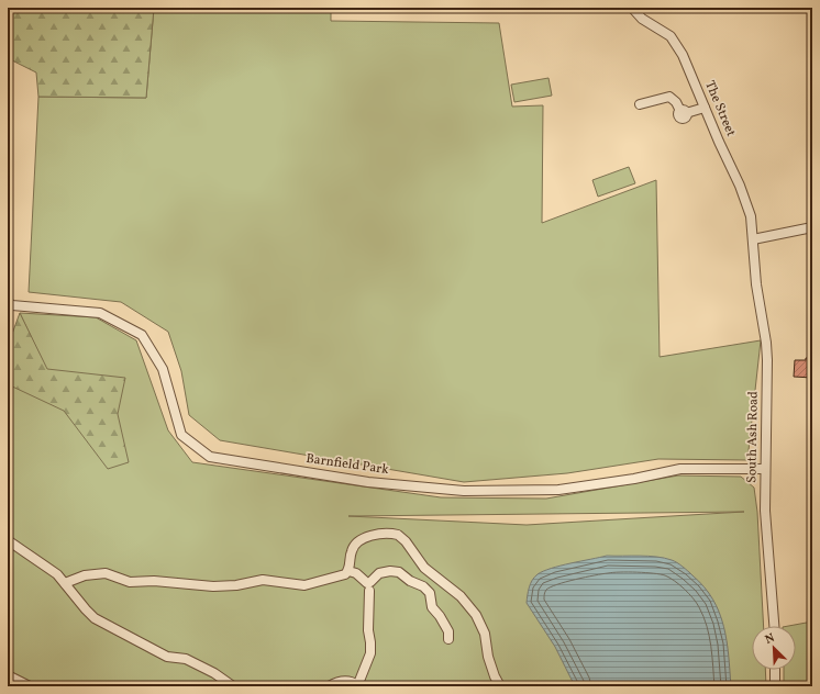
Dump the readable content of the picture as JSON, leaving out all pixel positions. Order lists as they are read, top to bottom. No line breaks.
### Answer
{"streets":{"street":["The Street","South Ash Road","Barnfield Park"]},"crossings":[["The Street","South Ash Road"],["South Ash Road","Barnfield Park"]],"north":"top left"}
